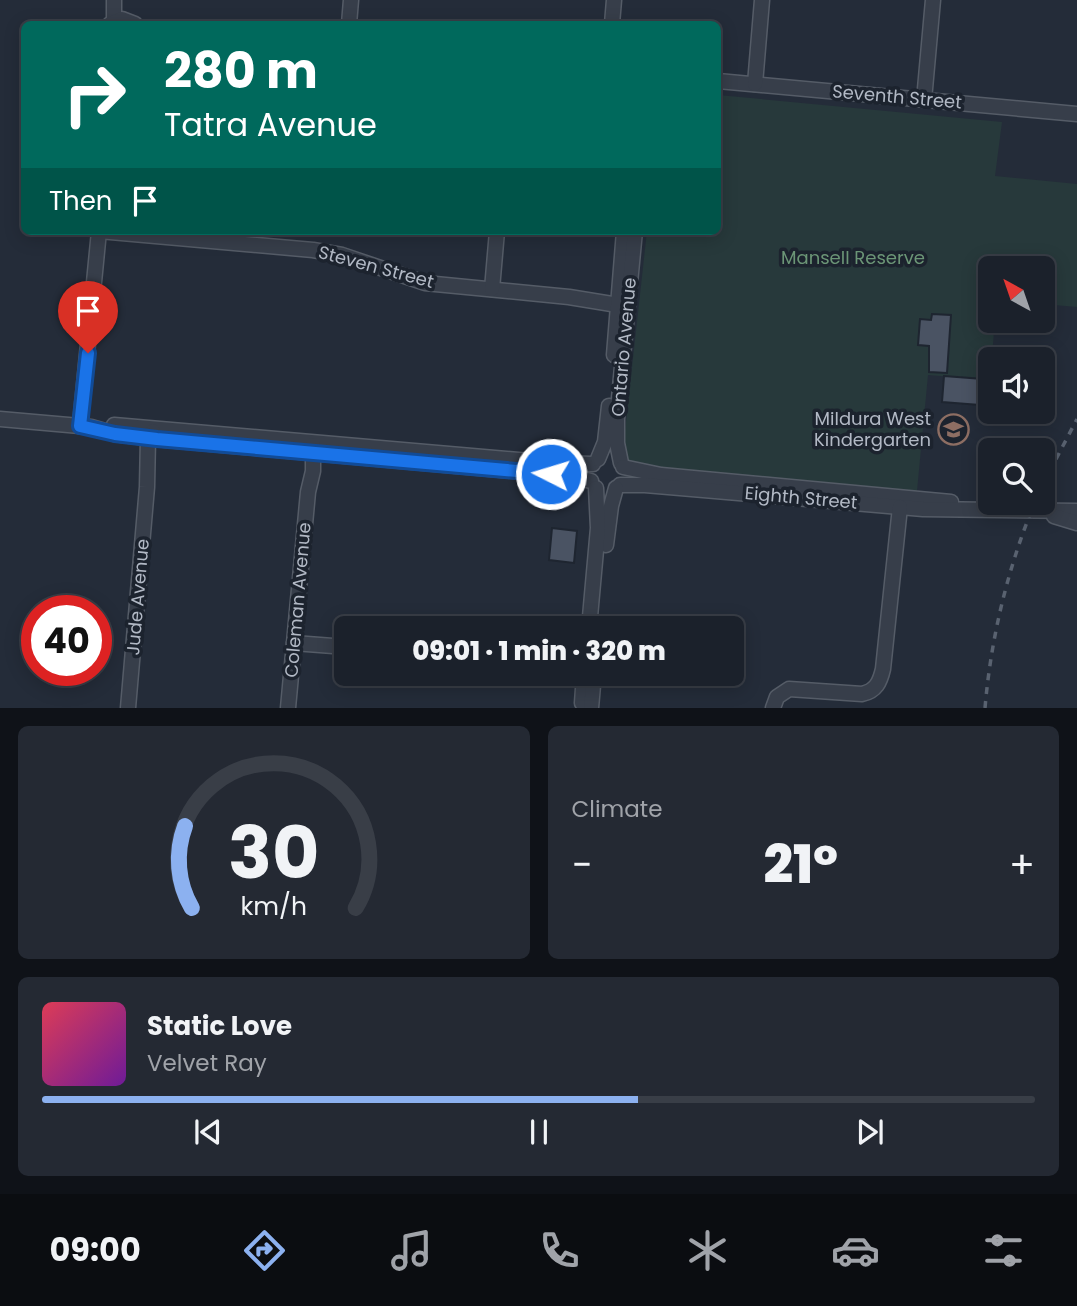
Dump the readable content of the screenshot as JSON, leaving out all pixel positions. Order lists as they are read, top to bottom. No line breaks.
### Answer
{"streets":{"street":["Seventh Street","Steven Street","Ontario Avenue","Eighth Street","Jude Avenue","Coleman Avenue"]},"crossings":[["Steven Street","Ontario Avenue"],["Ontario Avenue","Eighth Street"]],"parks":["Mansell Reserve"],"places":{"school or university":["Mildura West Kindergarten"]},"north":"top left","page":{"turn":["280 m","Tatra Avenue"],"then":"Then","limit":"40","trip":"09:01 · 1 min · 320 m","tile":"Climate","heat":["−","21°","+"],"song":["Static Love","Velvet Ray"],"tabs":"09:00","gauge":["30","km/h"]}}
